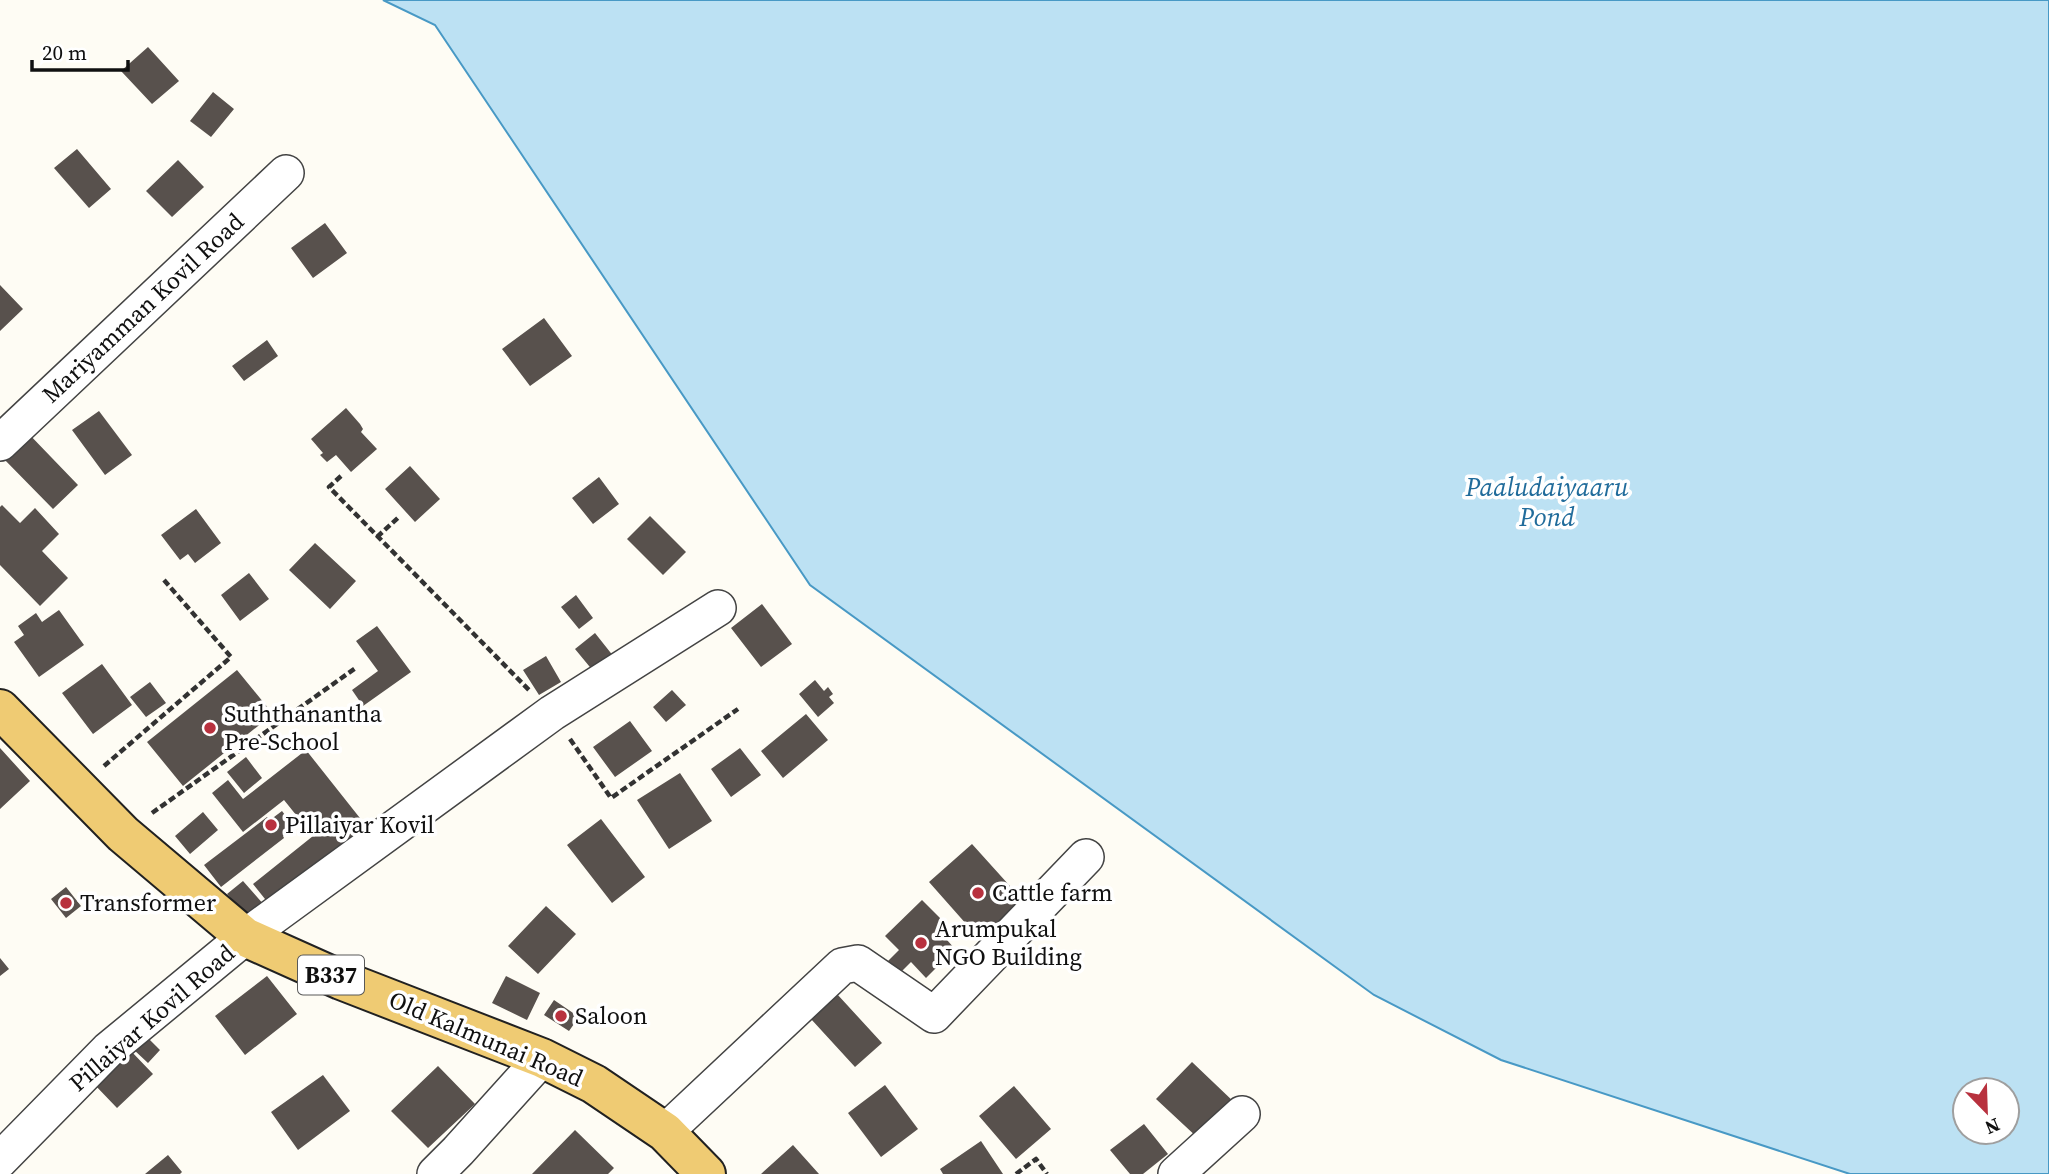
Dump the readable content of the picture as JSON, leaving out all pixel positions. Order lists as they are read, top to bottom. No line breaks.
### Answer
{"streets":{"main road":["B337","Old Kalmunai Road"],"street":["Mariyamman Kovil Road","Pillaiyar Kovil Road"]},"crossings":[["Pillaiyar Kovil Road","Old Kalmunai Road"]],"water":["Paaludaiyaaru Pond"],"places":["Suththanantha Pre-School","Pillaiyar Kovil","Cattle farm","Transformer","Arumpukal NGO Building","Saloon"],"scale_bar":"20 m","north":"bottom right"}
